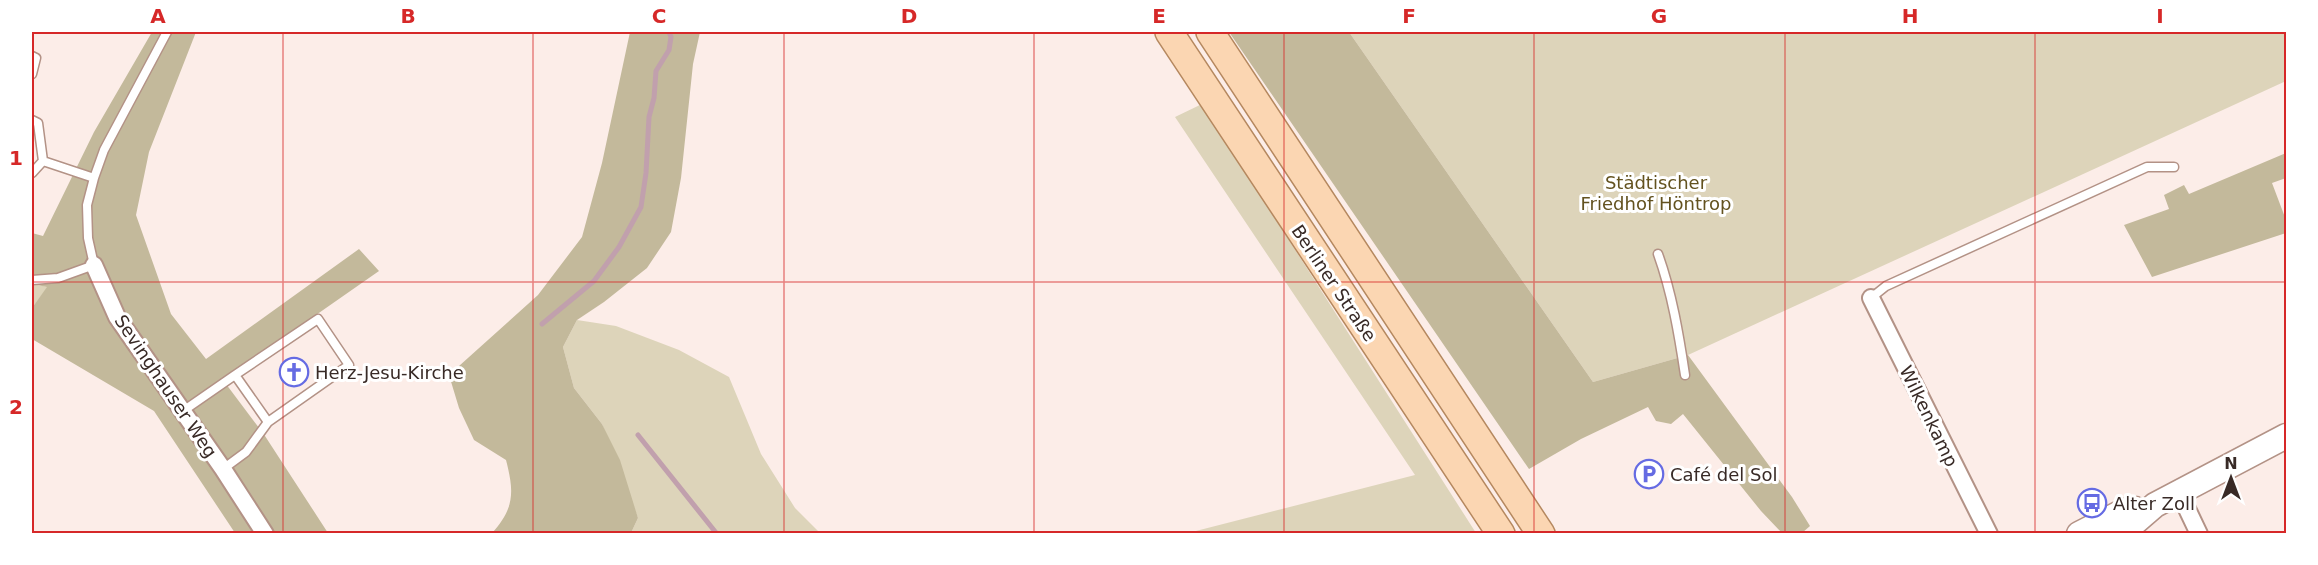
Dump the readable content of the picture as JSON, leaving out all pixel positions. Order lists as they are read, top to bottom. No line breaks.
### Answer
{"streets":{"main road":["Berliner Straße"],"street":["Sevinghauser Weg","Wilkenkamp"]},"parks":["Städtischer Friedhof Höntrop"],"places":{"church":["Herz-Jesu-Kirche"],"parking":["Café del Sol"],"bus stop":["Alter Zoll"]},"north":"top","grid":{"columns":["A","B","C","D","E","F","G","H","I"],"rows":["1","2"]}}
